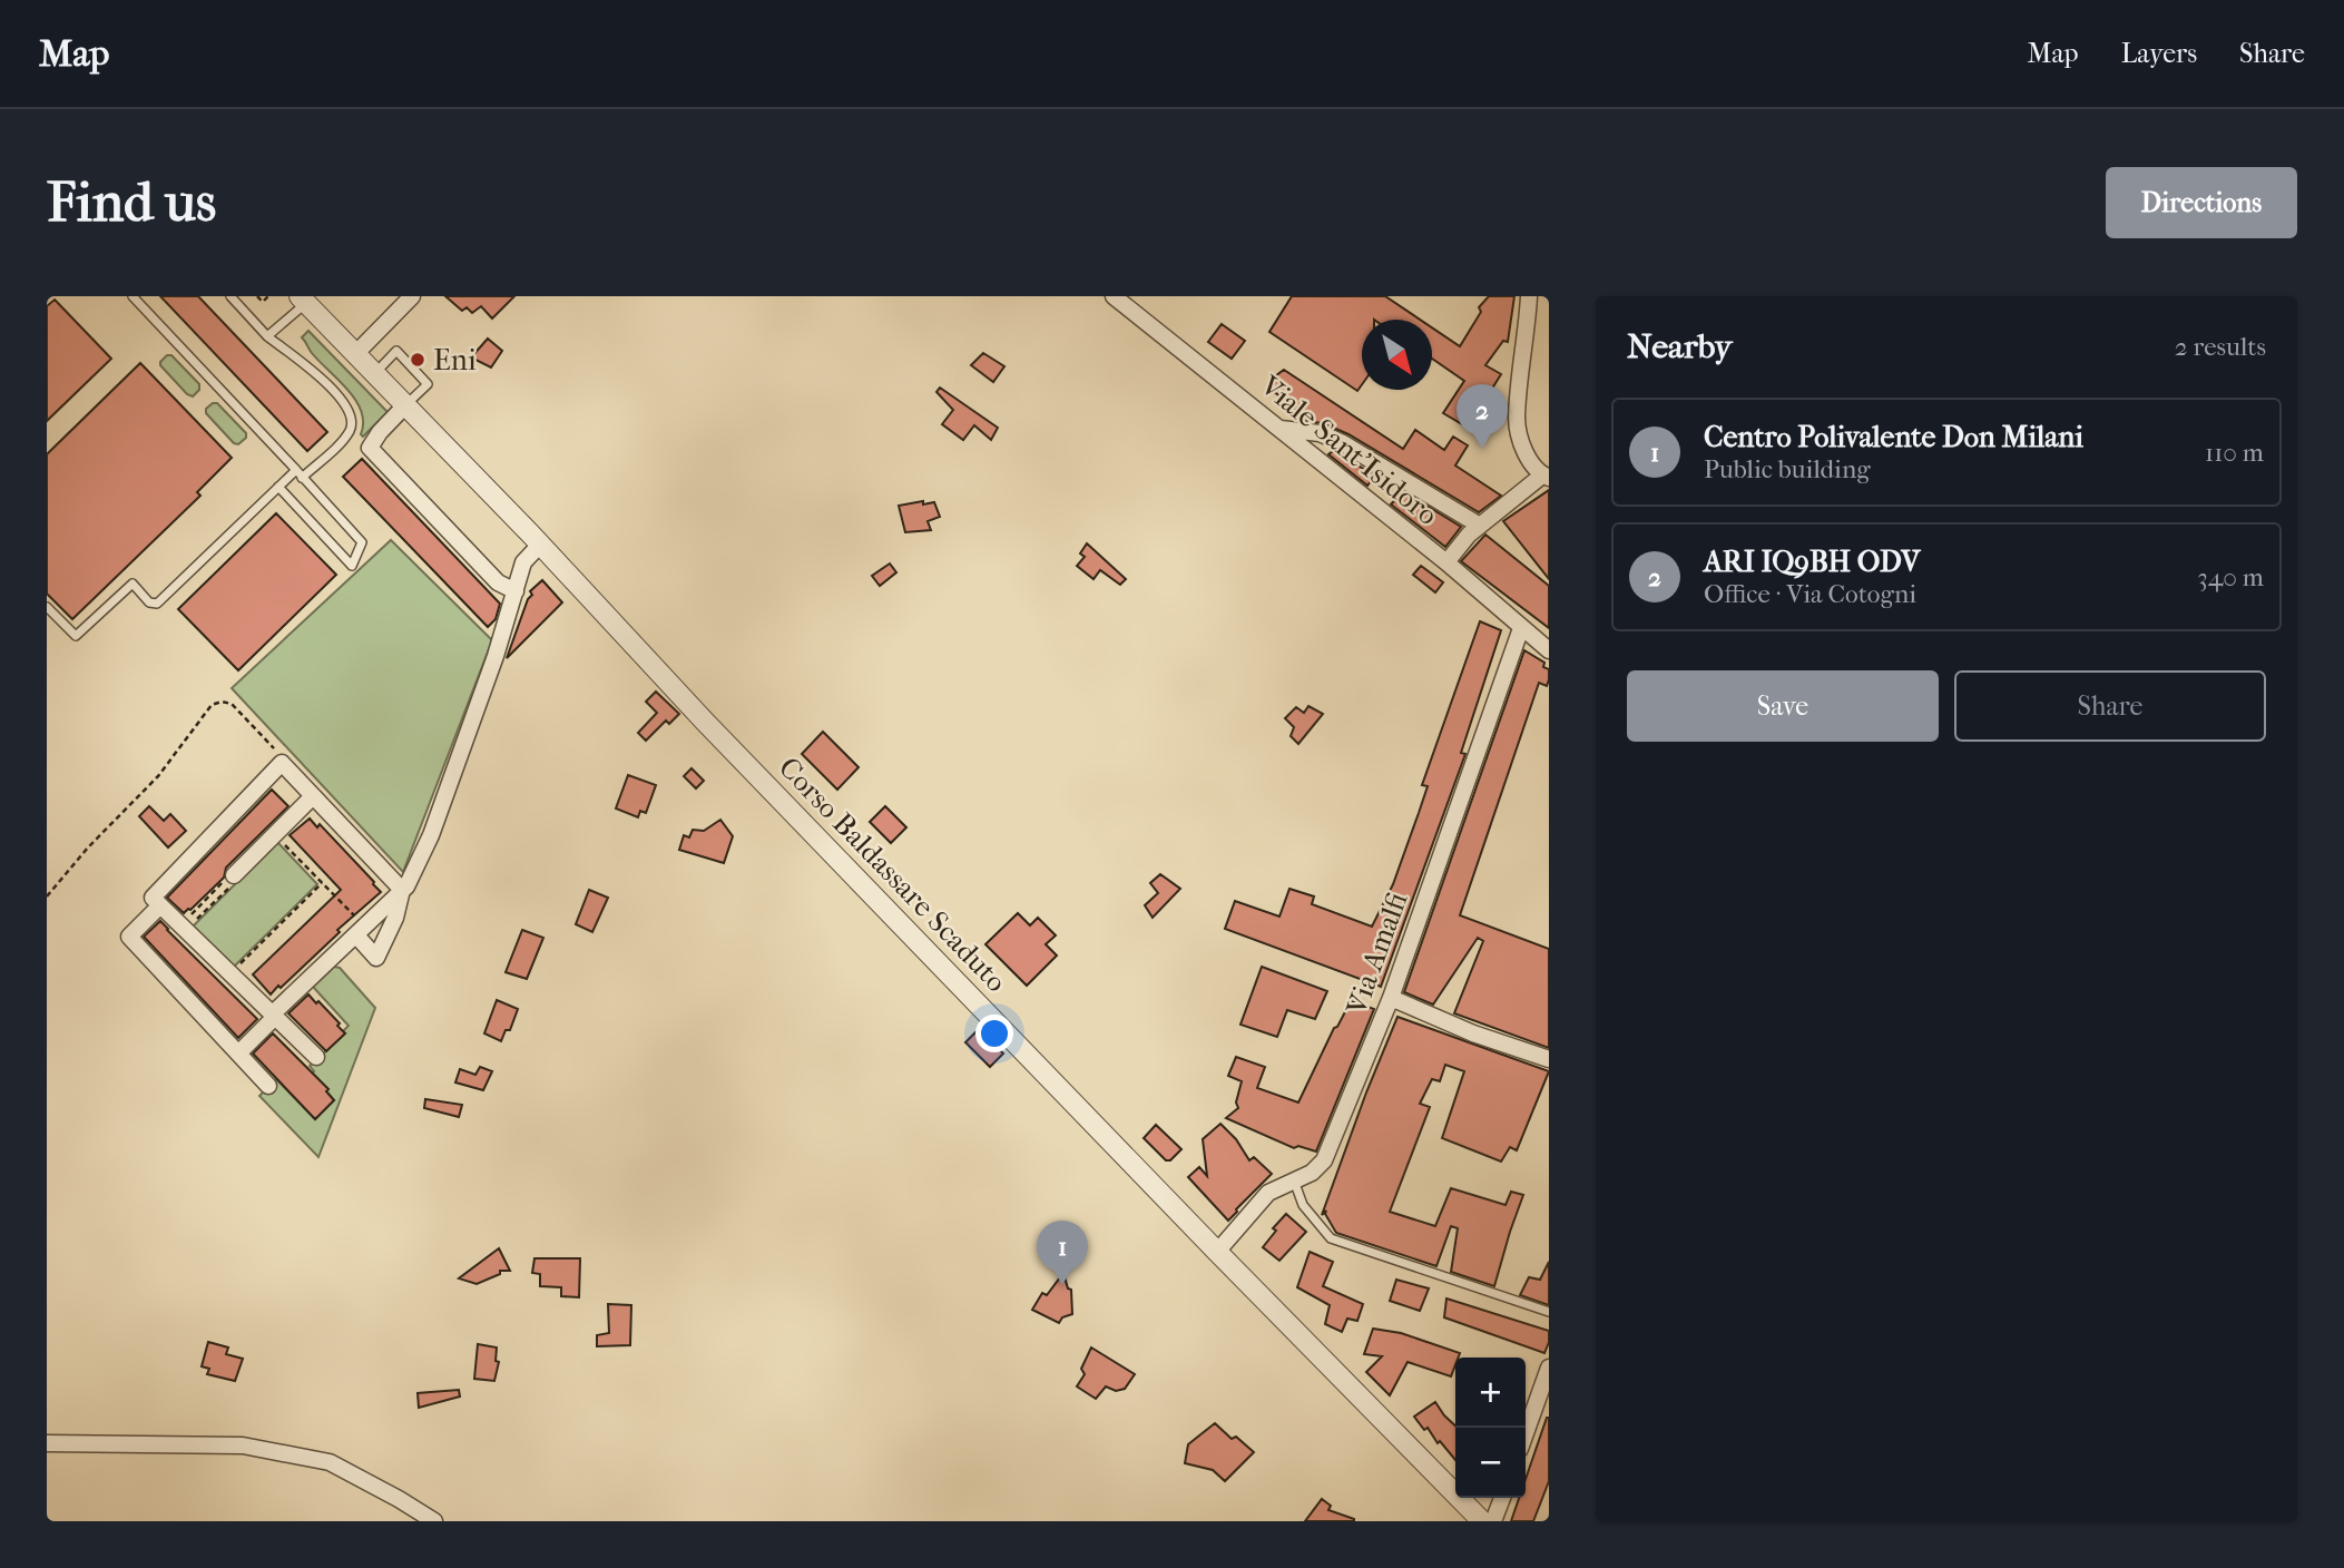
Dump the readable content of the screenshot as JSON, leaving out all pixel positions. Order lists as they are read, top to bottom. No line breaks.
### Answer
{"streets":{"street":["Viale Sant'Isidoro","Corso Baldassare Scaduto","Via Amalfi"]},"crossings":[["Viale Sant'Isidoro","Via Amalfi"],["Corso Baldassare Scaduto","Via Amalfi"]],"places":["Eni"],"north":"bottom right","page":{"header":"Map","nav":["Map","Layers","Share"],"buttons":["Directions",["Save","Share"]],"title":"Find us","heading":["Nearby","2 results"],"pins":["2","1"],"list":[{"mark":"1","name":"Centro Polivalente Don Milani","note":"Public building","value":"110 m"},{"mark":"2","name":"ARI IQ9BH ODV","note":"Office · Via Cotogni","value":"340 m"}],"map_buttons":["+","−"]}}
